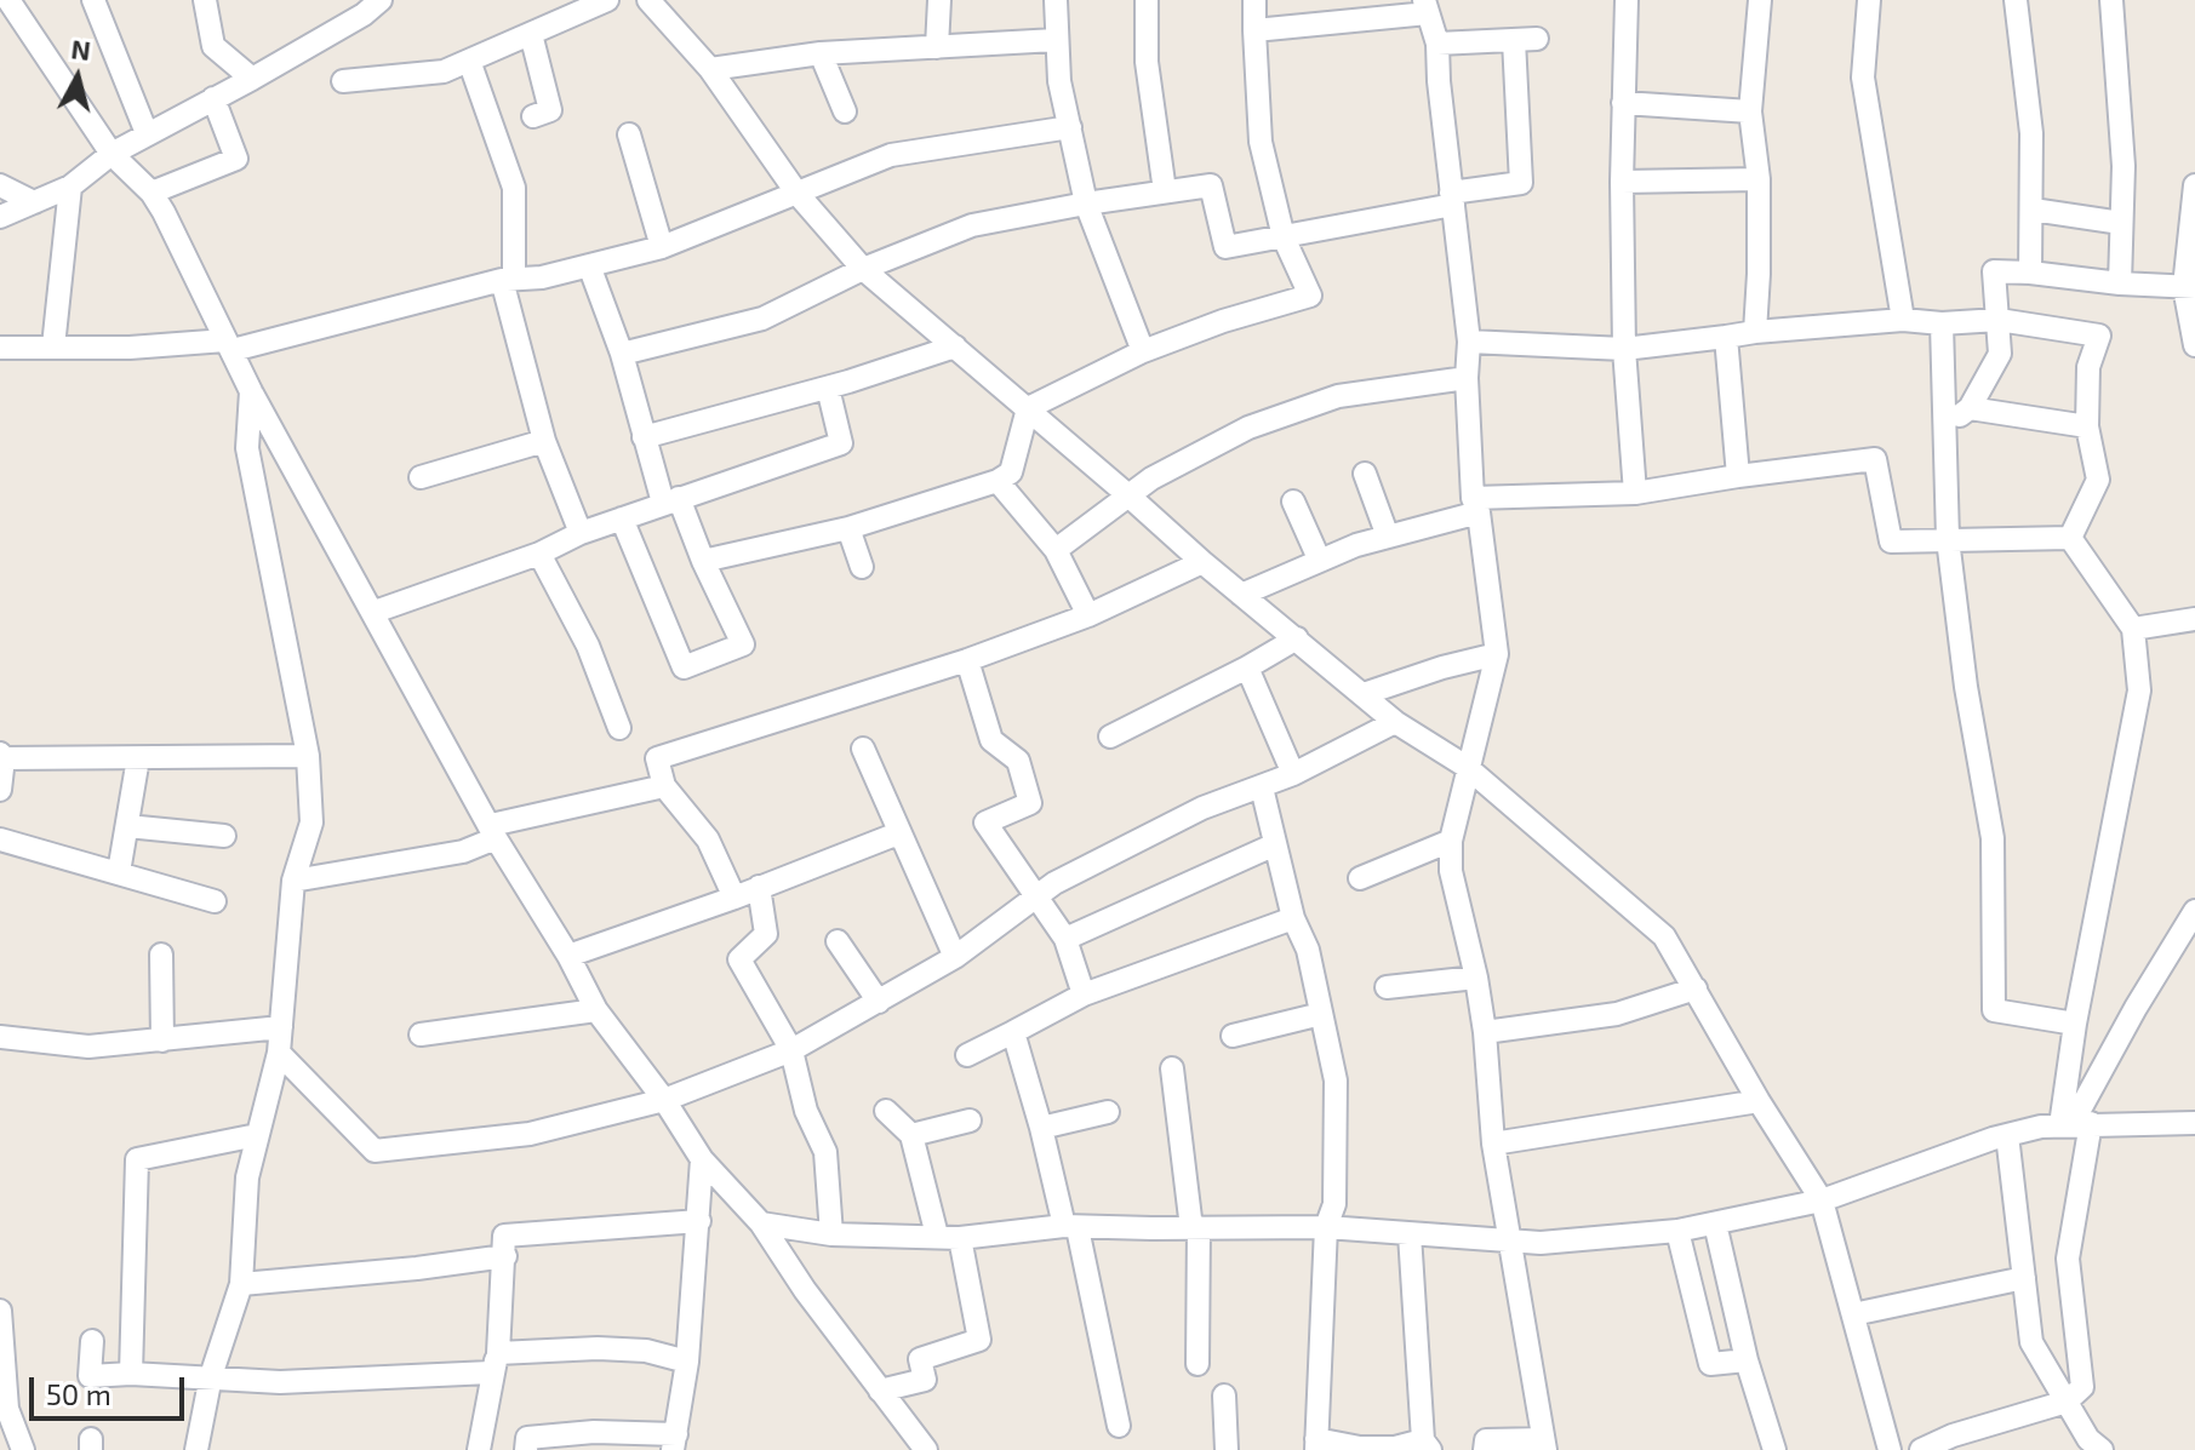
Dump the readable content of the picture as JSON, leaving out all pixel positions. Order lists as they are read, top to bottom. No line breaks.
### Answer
{"scale_bar":"50 m","north":"top"}
